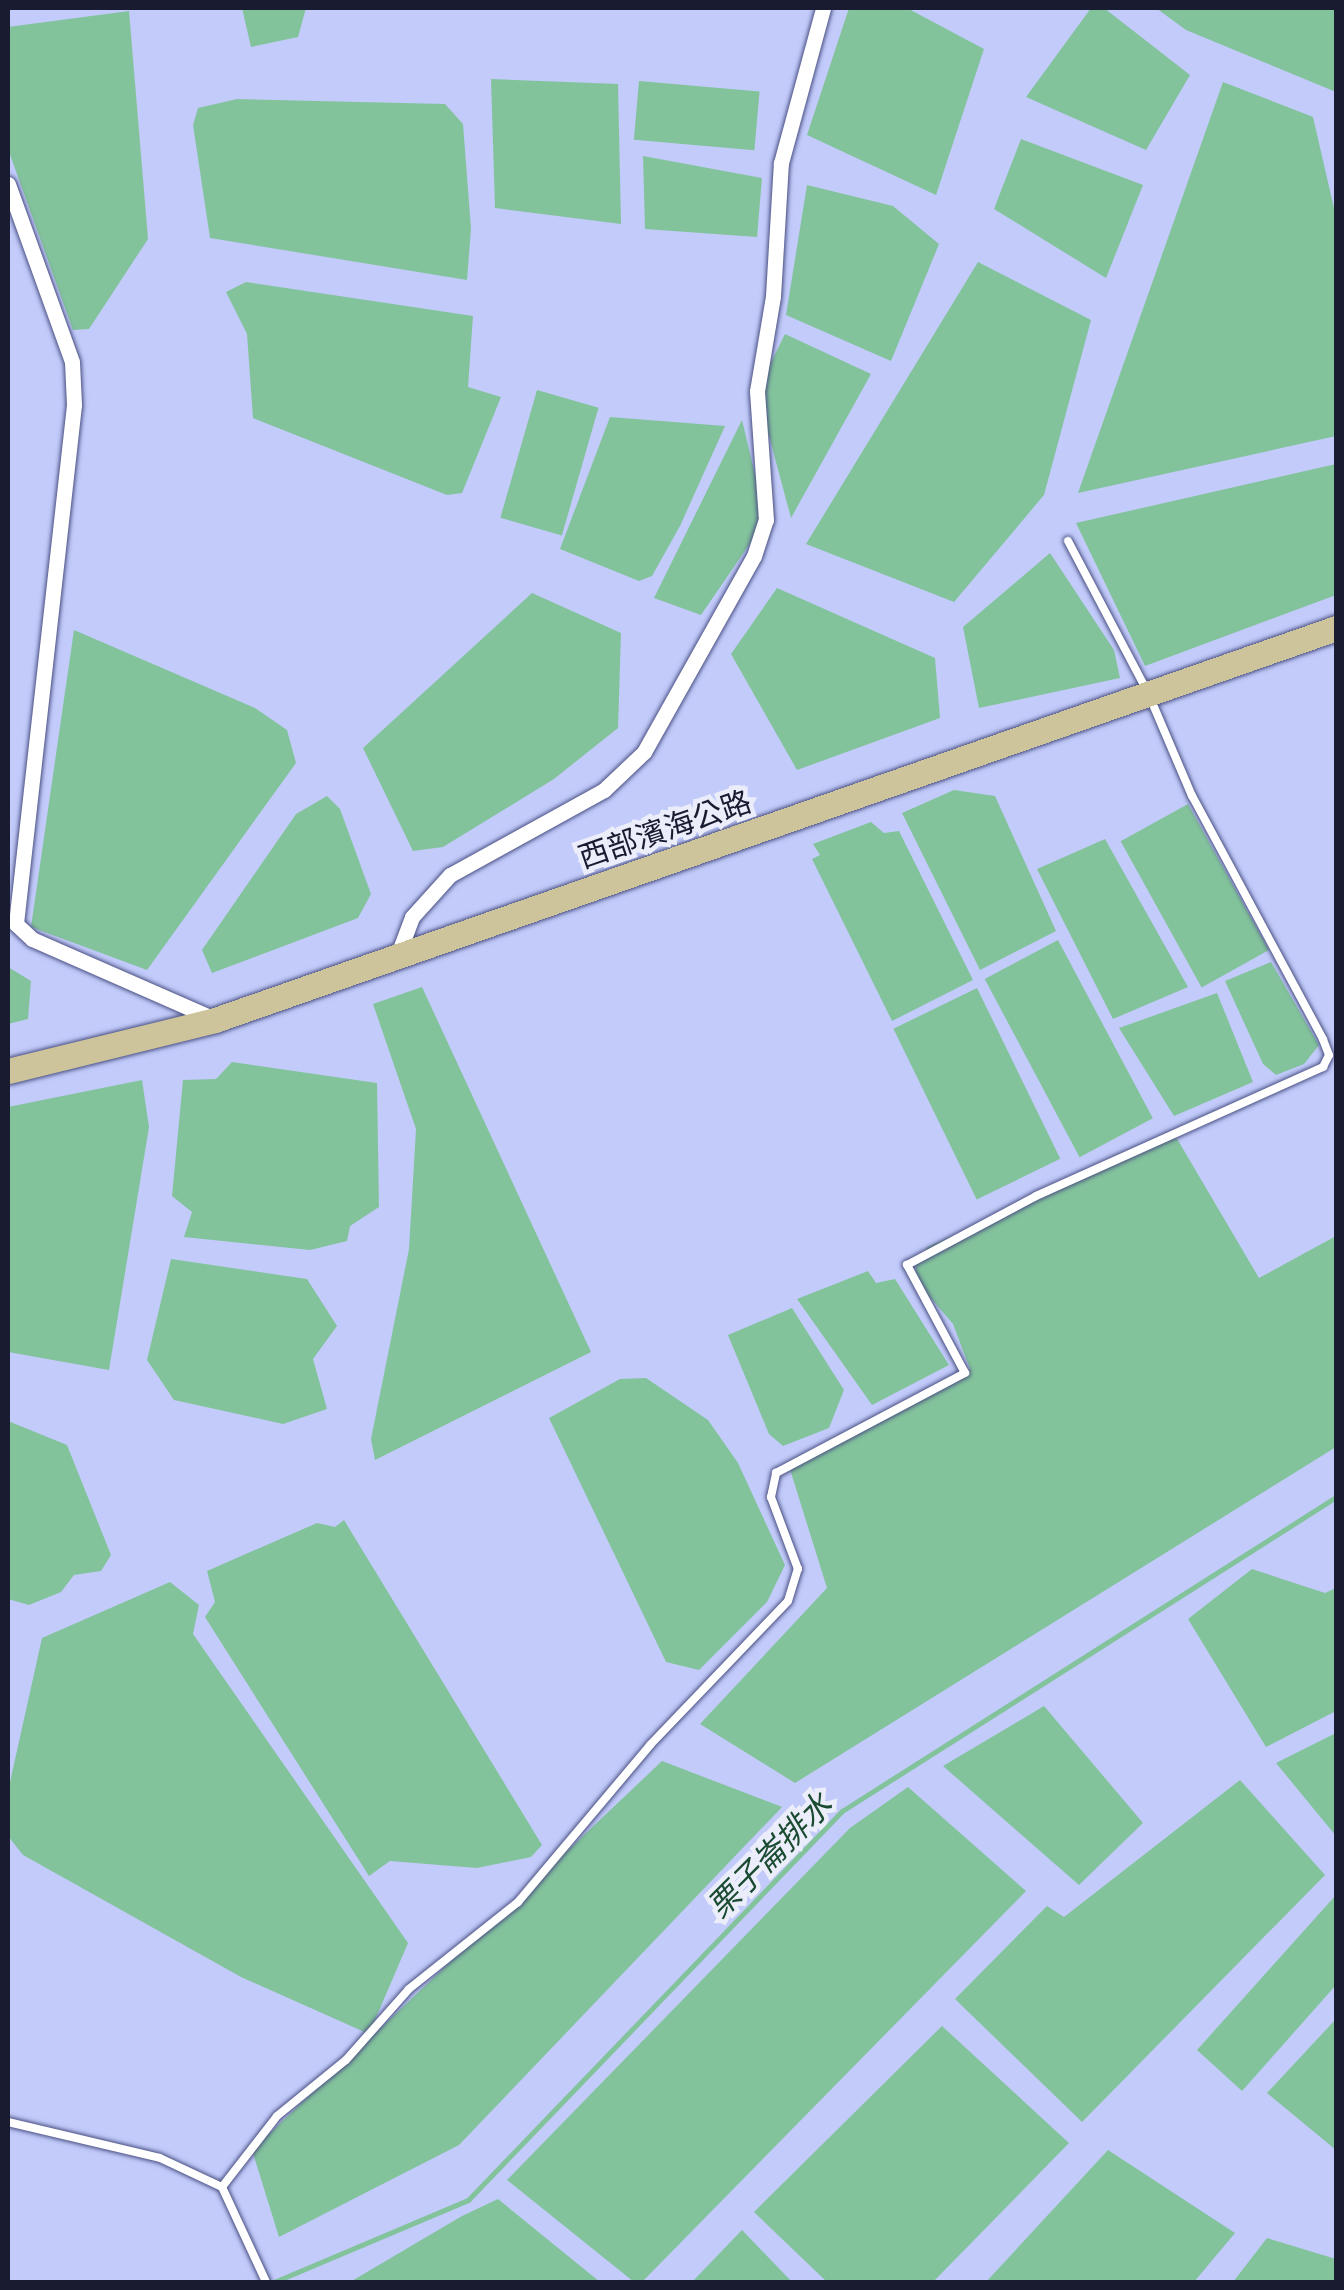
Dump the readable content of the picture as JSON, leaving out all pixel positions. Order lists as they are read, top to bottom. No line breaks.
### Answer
{"streets":{"main road":["西部濱海公路"]},"water":["栗子崙排水"]}
